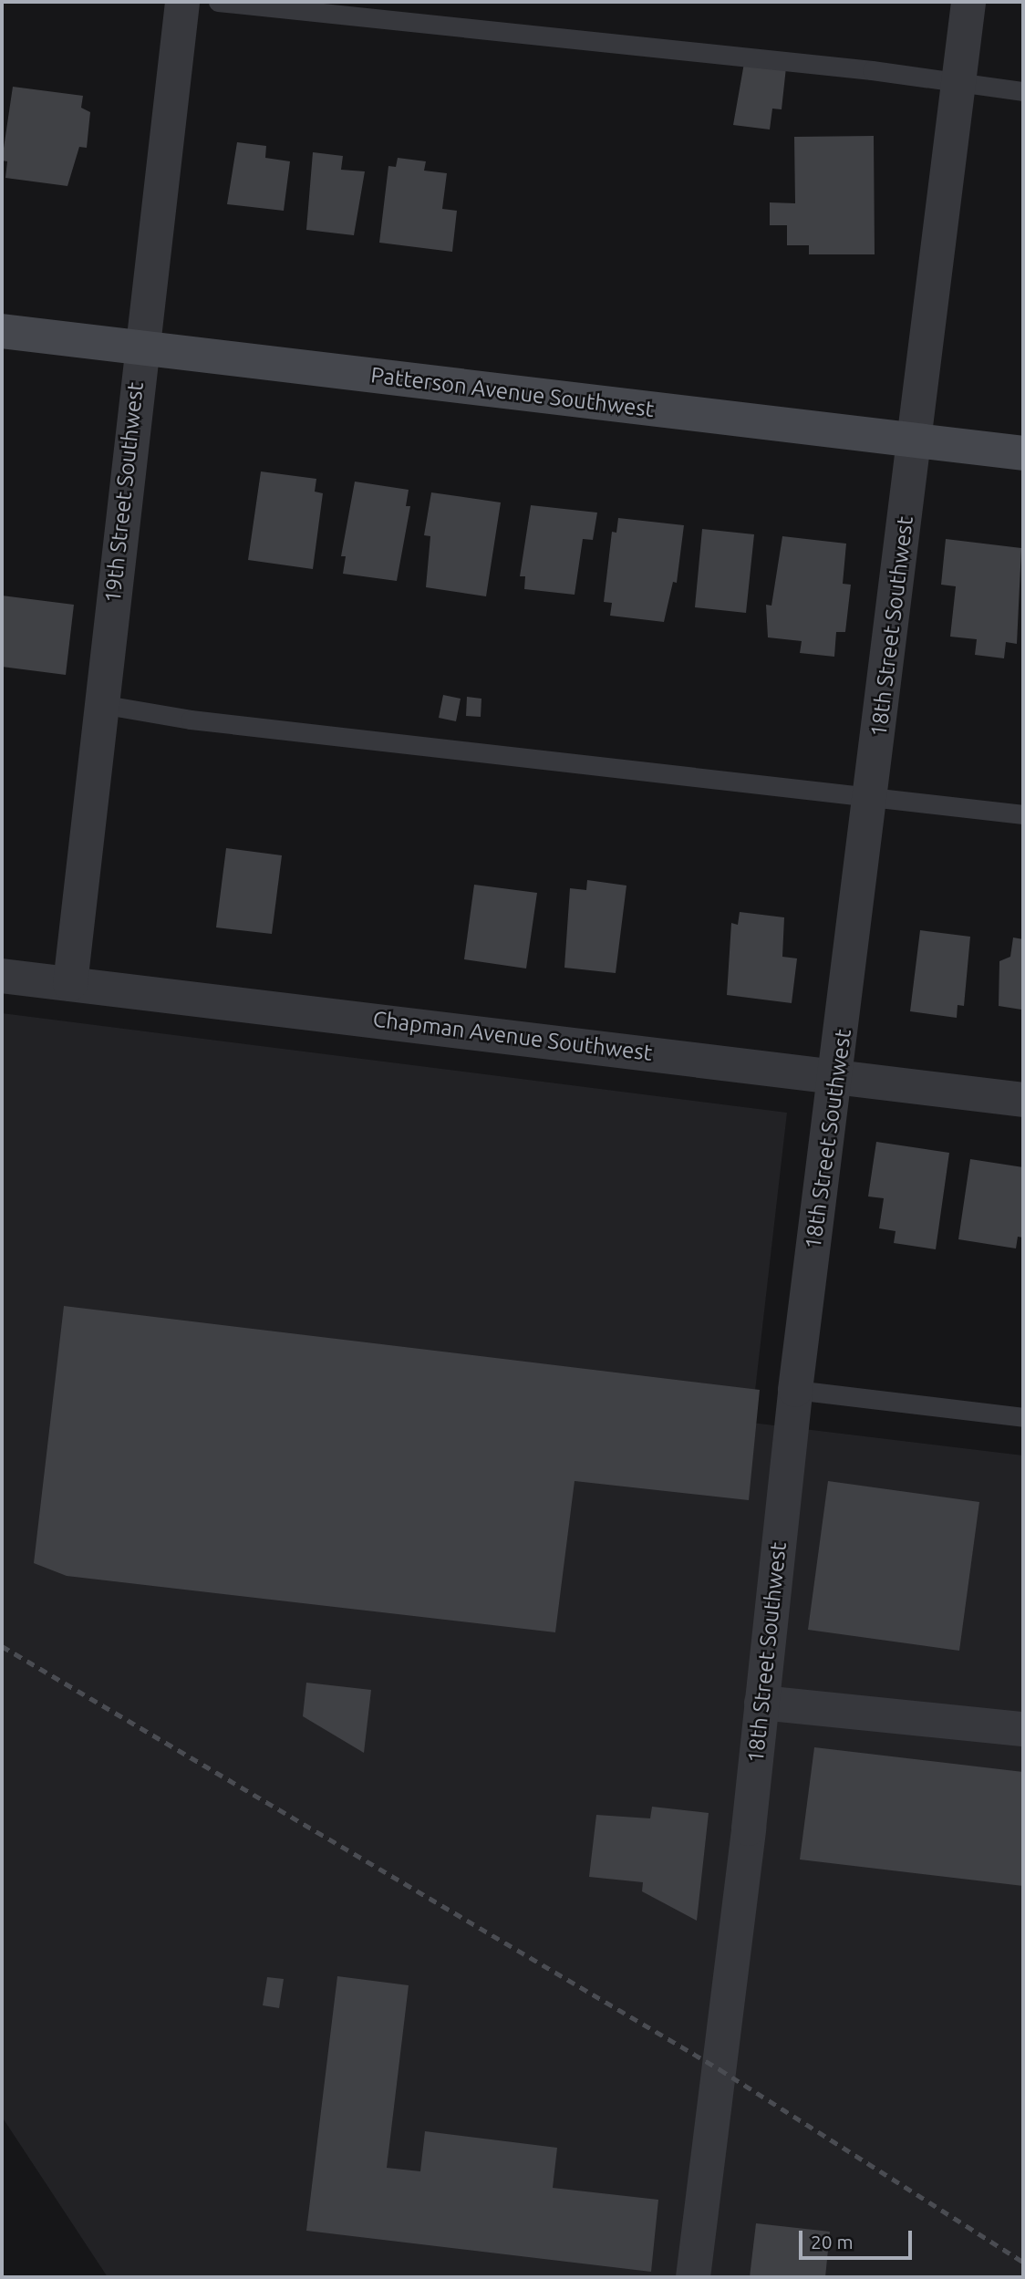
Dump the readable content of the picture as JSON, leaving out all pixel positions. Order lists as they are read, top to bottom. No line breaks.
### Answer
{"streets":{"main road":["Patterson Avenue Southwest"],"street":["19th Street Southwest","18th Street Southwest","Chapman Avenue Southwest"]},"crossings":[["Patterson Avenue Southwest","19th Street Southwest"],["Patterson Avenue Southwest","18th Street Southwest"],["19th Street Southwest","Chapman Avenue Southwest"],["18th Street Southwest","Chapman Avenue Southwest"]],"scale_bar":"20 m"}
